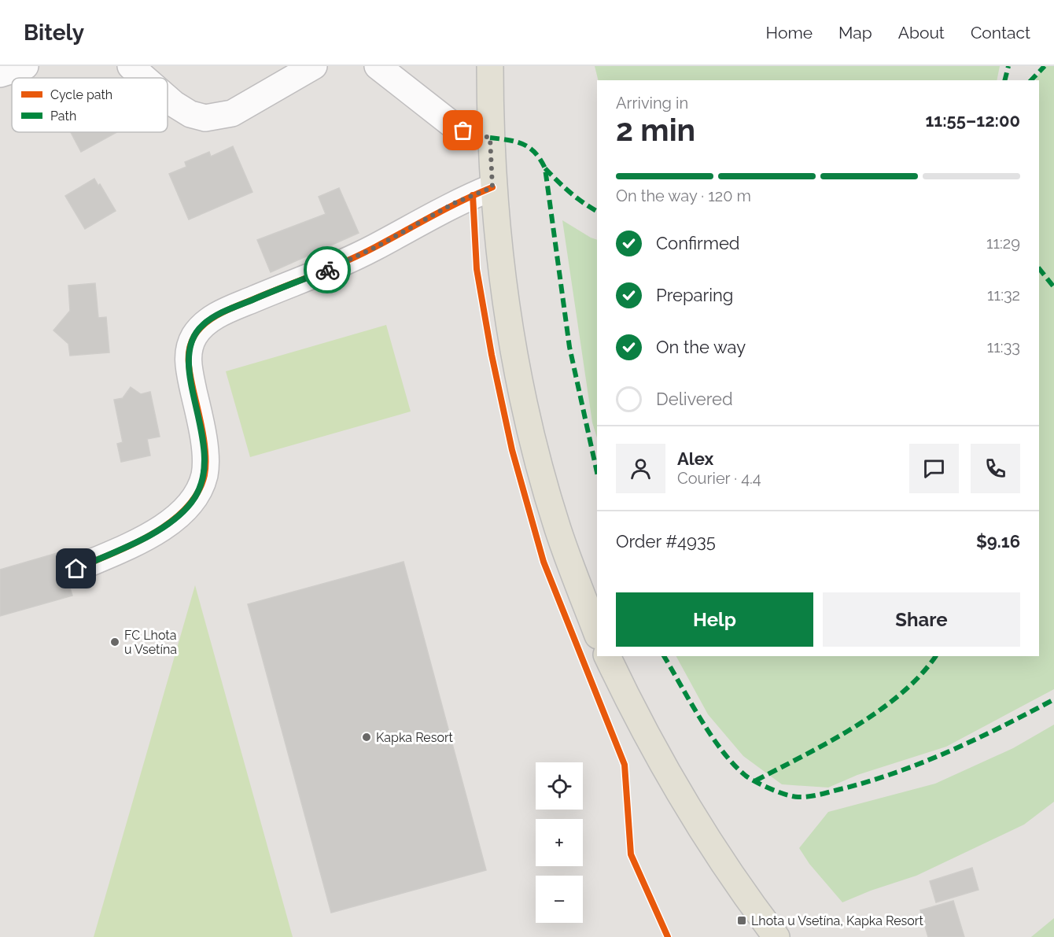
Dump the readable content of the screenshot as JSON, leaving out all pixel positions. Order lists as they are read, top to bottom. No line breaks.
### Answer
{"places":{"other":["FC Lhota u Vsetína","Kapka Resort"],"transit":["Lhota u Vsetína, Kapka Resort"]},"legend":["Cycle path","Path"],"page":{"header":"Bitely","nav":["Home","Map","About","Contact"],"heading":["2 min","Arriving in","11:55–12:00"],"panel":["Alex","Courier · 4.4","Order #4935","$9.16"],"bar":"On the way · 120 m","list":[["Confirmed","11:29"],["Preparing","11:32"],["On the way","11:33"],"Delivered"],"buttons":["Help","Share"],"map_buttons":["+","−"]}}
